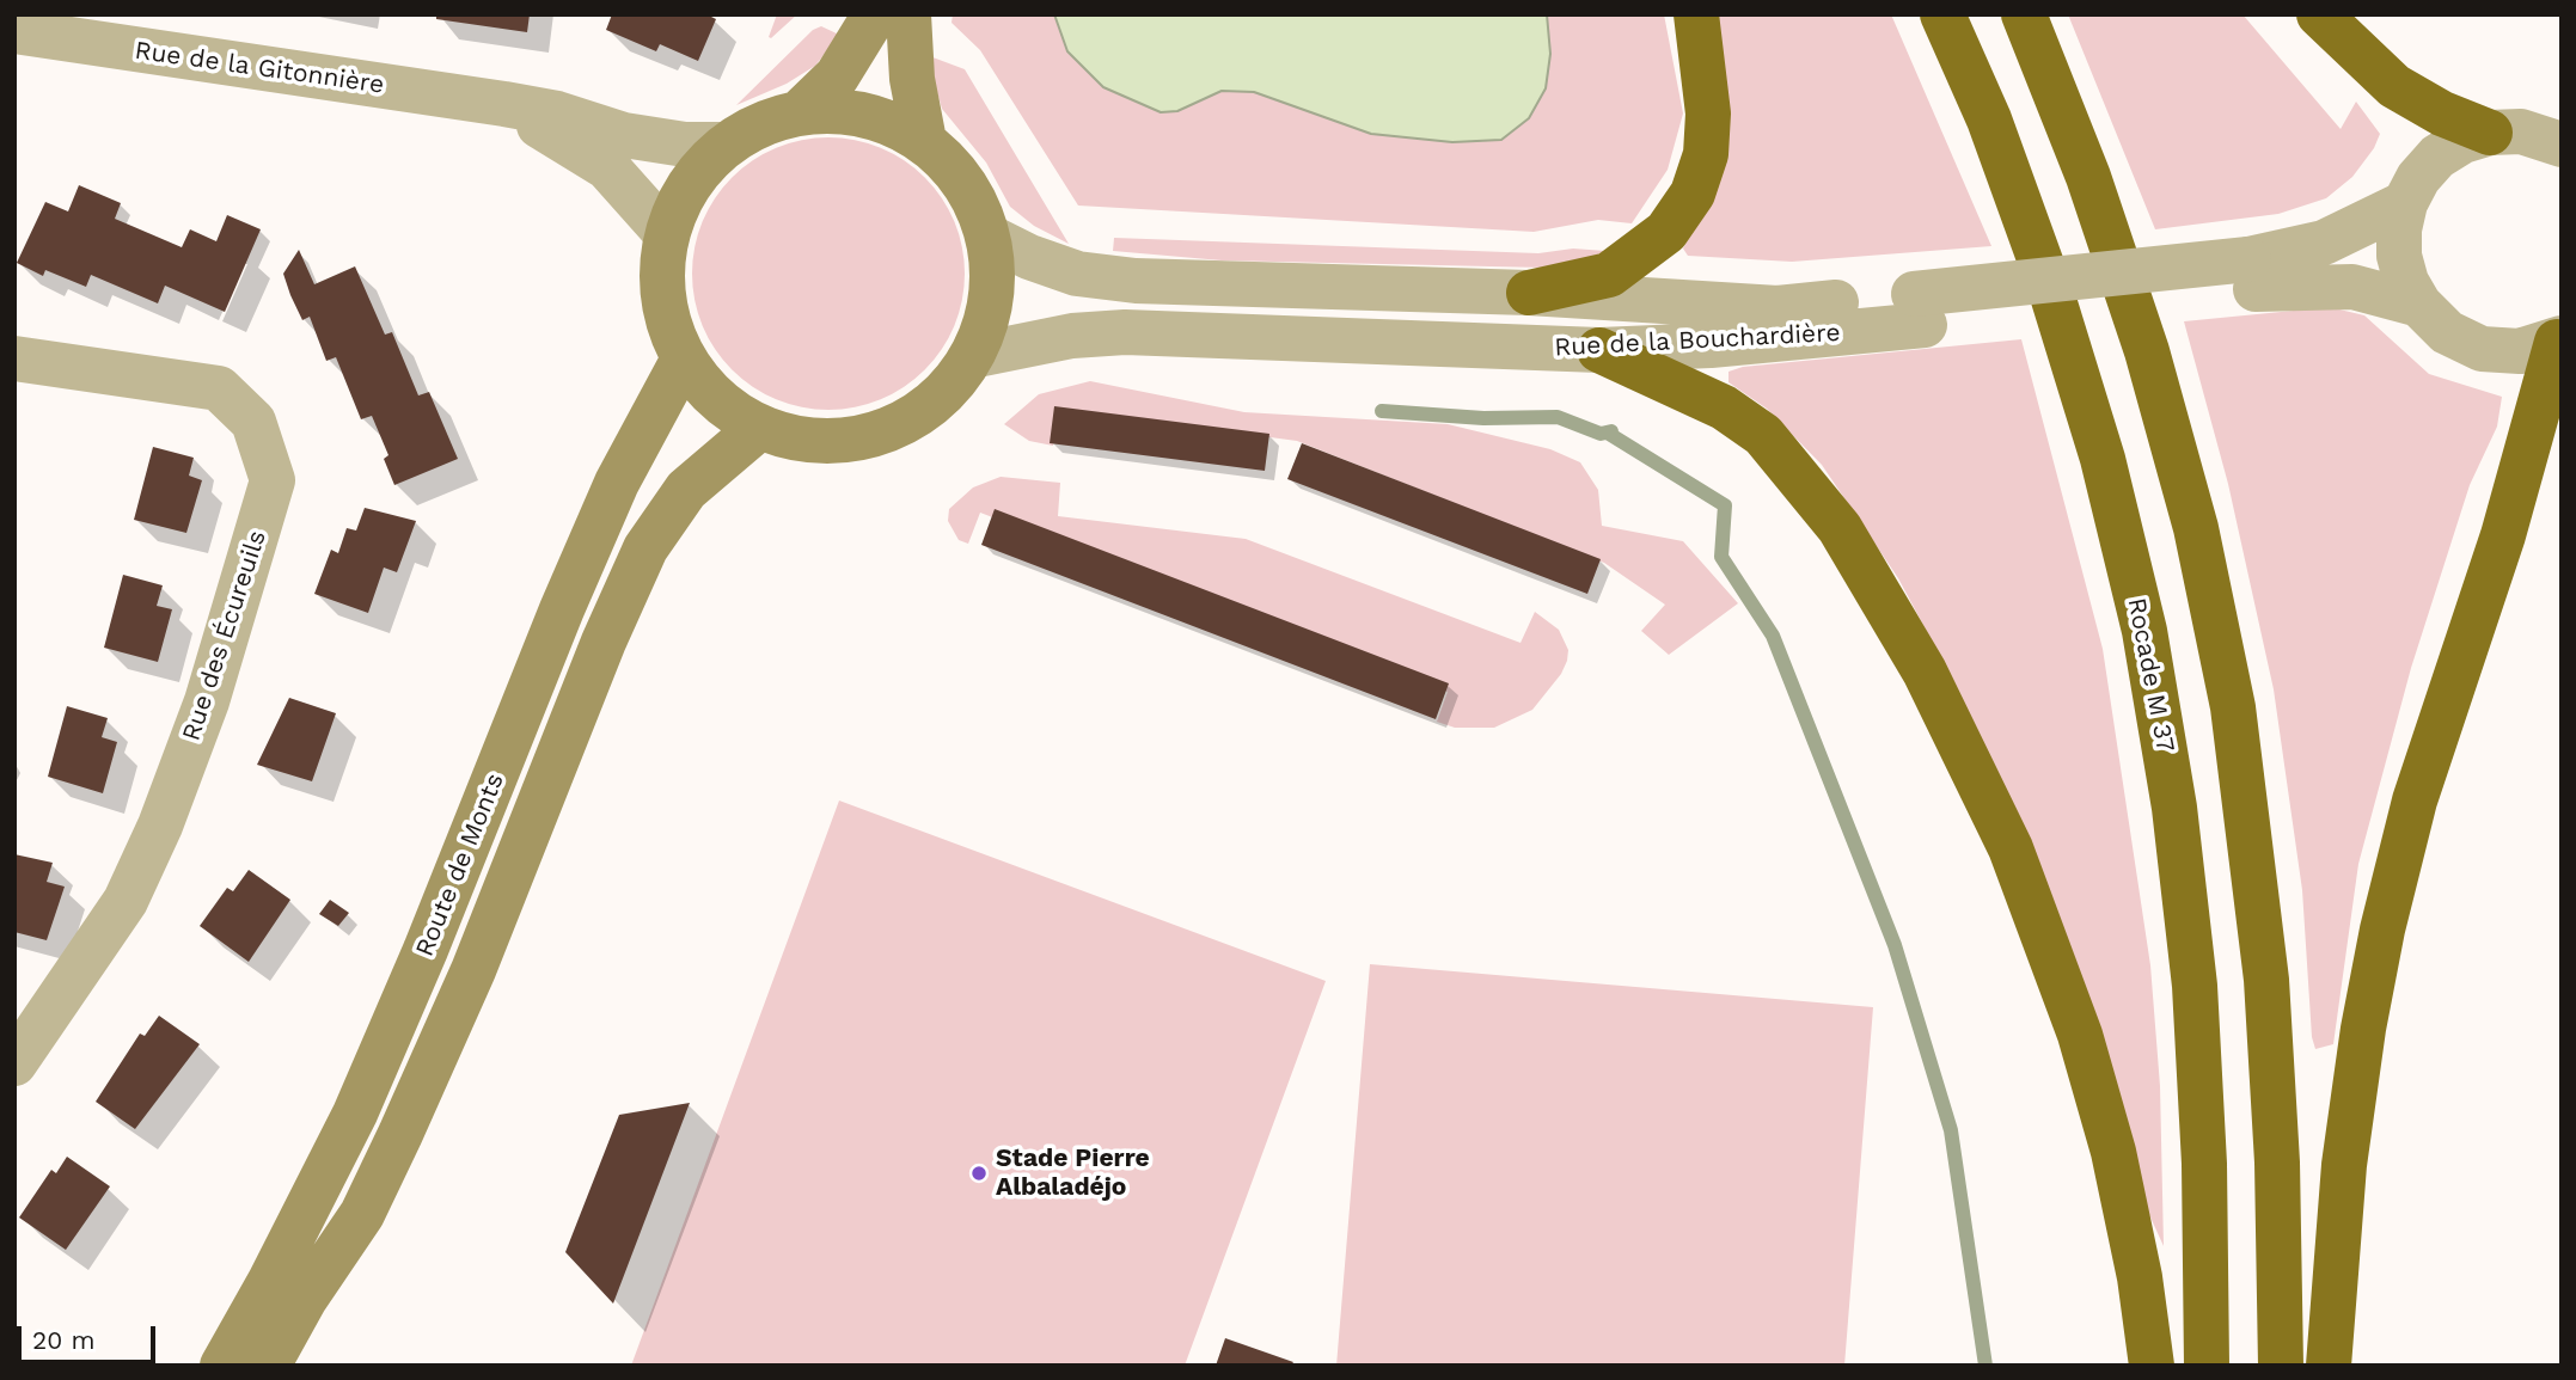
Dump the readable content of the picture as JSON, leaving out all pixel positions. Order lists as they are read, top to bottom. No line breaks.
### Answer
{"streets":{"highway":["Rocade M 37"],"main road":["Route de Monts"],"street":["Rue de la Gitonnière","Rue de la Bouchardière","Rue des Écureuils"]},"places":["Stade Pierre Albaladéjo"],"scale_bar":"20 m"}
